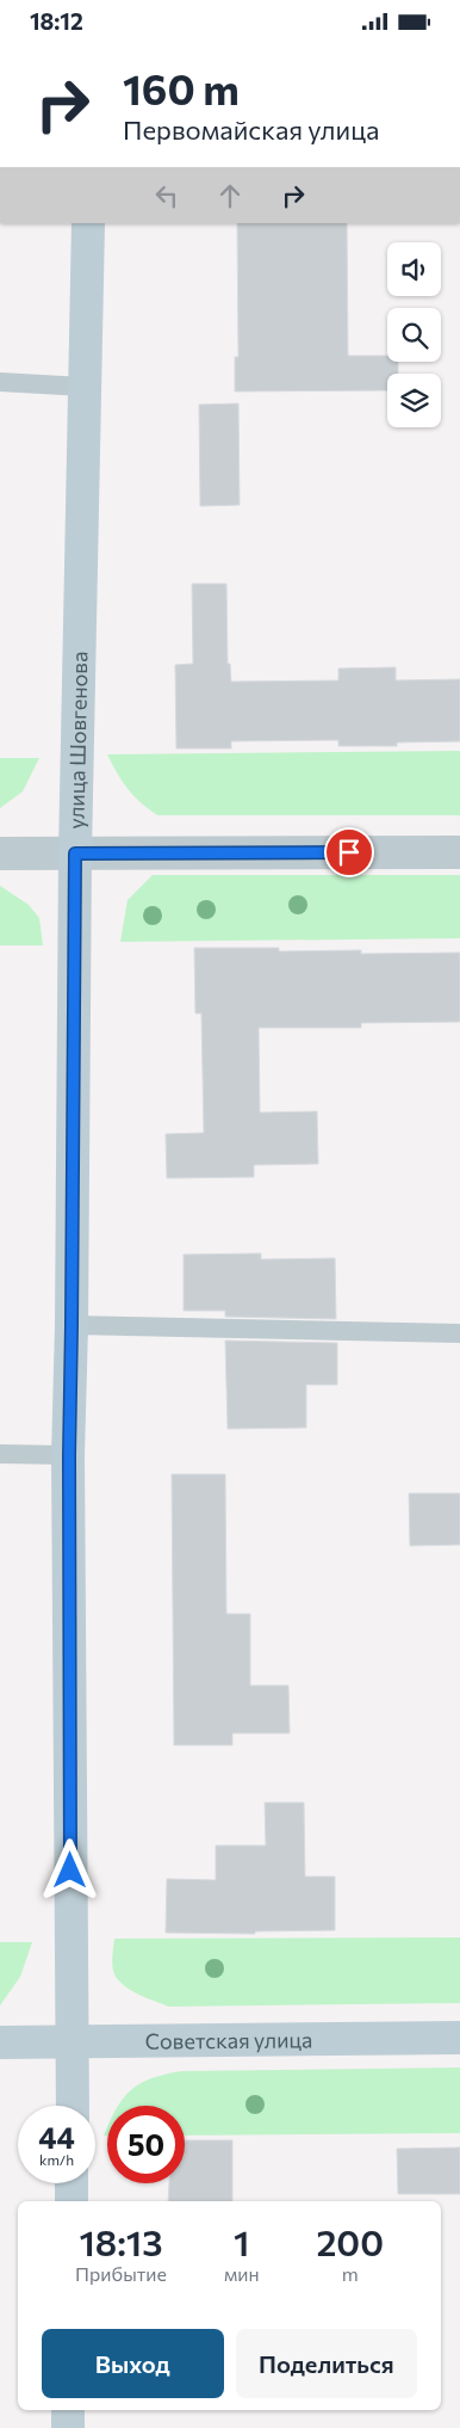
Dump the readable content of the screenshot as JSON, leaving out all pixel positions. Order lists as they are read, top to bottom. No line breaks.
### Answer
{"streets":{"main road":["улица Шовгенова","Советская улица"]},"crossings":[["улица Шовгенова","Советская улица"]],"page":{"status":"18:12","turn":["160 m","Первомайская улица"],"speed":"44 km/h","limit":"50","eta":["18:13","Прибытие","1","мин","200","m"],"buttons":["Выход","Поделиться"]}}
